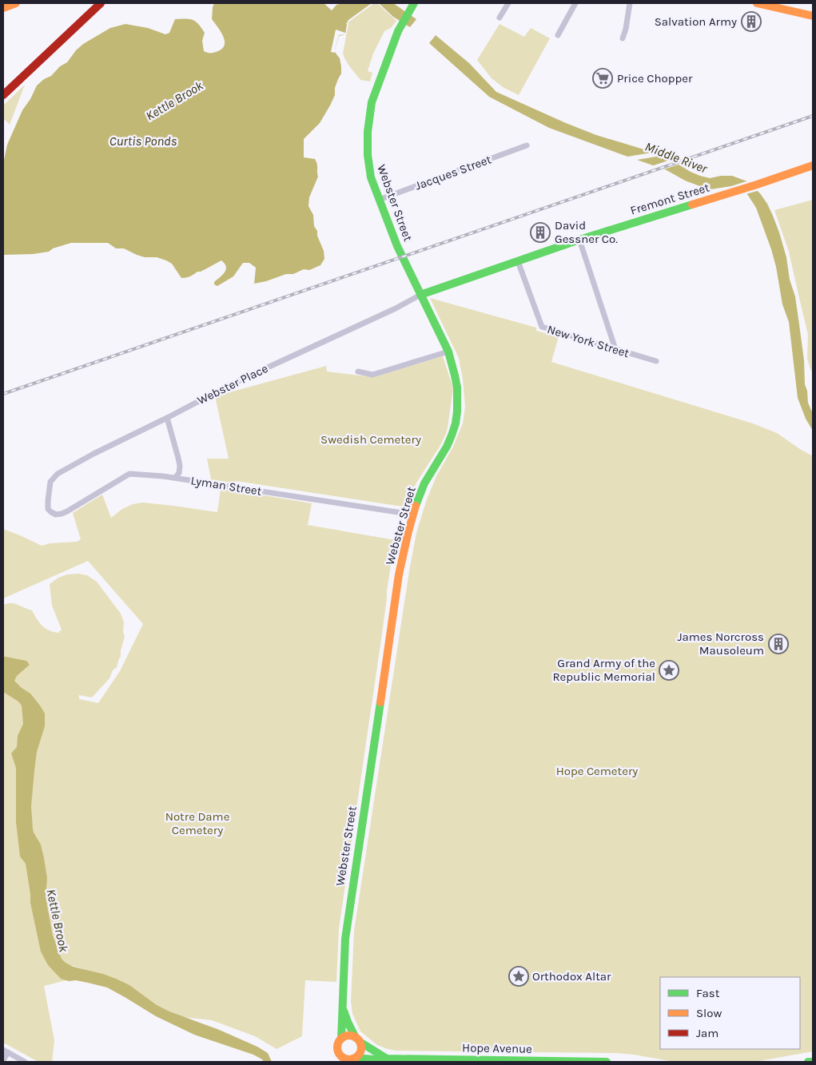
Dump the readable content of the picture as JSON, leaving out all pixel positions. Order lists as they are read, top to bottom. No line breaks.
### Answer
{"streets":{"main road":["Fremont Street","Webster Street","Hope Avenue"],"street":["Jacques Street","New York Street","Webster Place","Lyman Street"]},"crossings":[["Jacques Street","Webster Street"],["Fremont Street","Webster Street"],["Fremont Street","New York Street"],["Fremont Street","Webster Place"],["Webster Street","Webster Place"],["Webster Street","Lyman Street"],["Webster Street","Hope Avenue"],["Webster Place","Lyman Street"]],"water":["Kettle Brook","Curtis Ponds","Middle River"],"parks":["Swedish Cemetery","Hope Cemetery","Notre Dame Cemetery"],"places":{"building":["Salvation Army","David Gessner Co.","James Norcross Mausoleum"],"supermarket":["Price Chopper"],"place":["Grand Army of the Republic Memorial","Orthodox Altar"]},"legend":["Fast","Slow","Jam"]}
